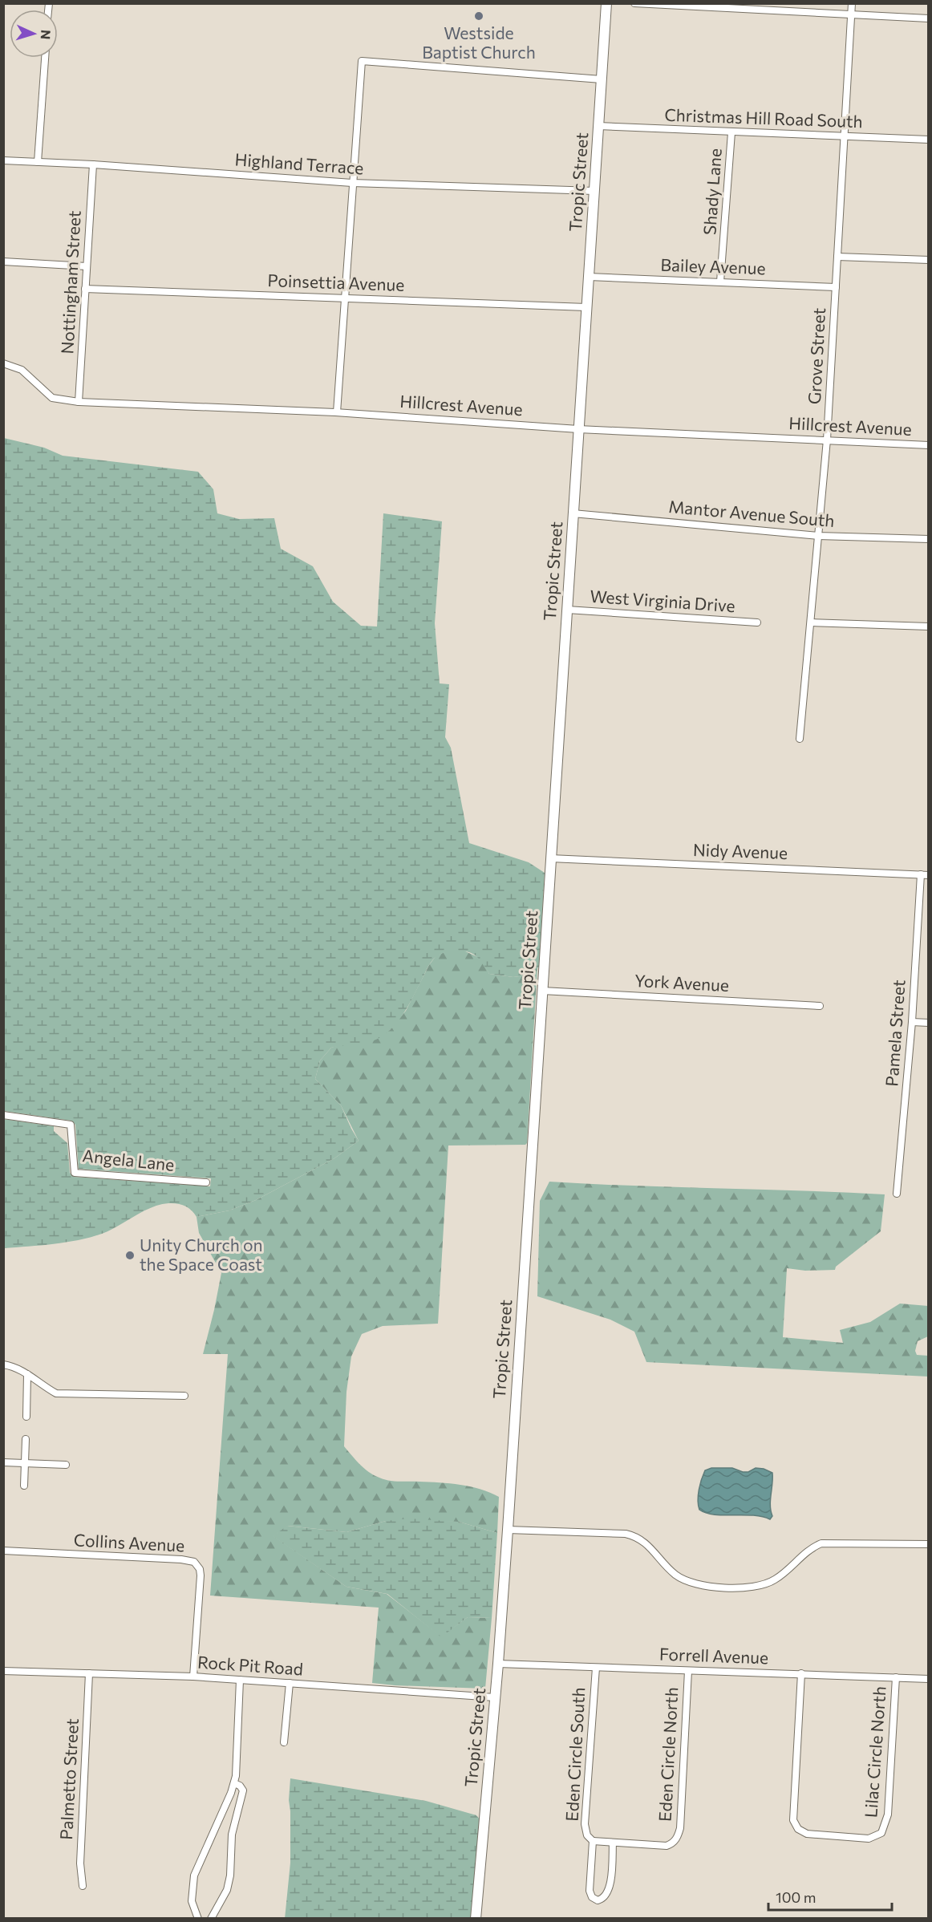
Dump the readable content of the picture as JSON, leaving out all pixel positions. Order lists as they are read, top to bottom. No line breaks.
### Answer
{"streets":{"street":["Christmas Hill Road South","Highland Terrace","Tropic Street","Shady Lane","Bailey Avenue","Nottingham Street","Poinsettia Avenue","Grove Street","Hillcrest Avenue","Mantor Avenue South","West Virginia Drive","Nidy Avenue","York Avenue","Pamela Street","Angela Lane","Collins Avenue","Forrell Avenue","Rock Pit Road","Lilac Circle North","Eden Circle South","Eden Circle North","Palmetto Street"]},"crossings":[["Christmas Hill Road South","Tropic Street"],["Christmas Hill Road South","Shady Lane"],["Christmas Hill Road South","Grove Street"],["Highland Terrace","Tropic Street"],["Highland Terrace","Nottingham Street"],["Tropic Street","Bailey Avenue"],["Tropic Street","Poinsettia Avenue"],["Tropic Street","Hillcrest Avenue"],["Tropic Street","Mantor Avenue South"],["Tropic Street","West Virginia Drive"],["Tropic Street","Nidy Avenue"],["Tropic Street","York Avenue"],["Tropic Street","Forrell Avenue"],["Tropic Street","Rock Pit Road"],["Shady Lane","Bailey Avenue"],["Bailey Avenue","Grove Street"],["Nottingham Street","Poinsettia Avenue"],["Nottingham Street","Hillcrest Avenue"],["Grove Street","Hillcrest Avenue"],["Grove Street","Mantor Avenue South"],["Nidy Avenue","Pamela Street"],["Collins Avenue","Rock Pit Road"],["Forrell Avenue","Lilac Circle North"],["Forrell Avenue","Eden Circle South"],["Forrell Avenue","Eden Circle North"],["Rock Pit Road","Palmetto Street"],["Eden Circle South","Eden Circle North"]],"places":["Westside Baptist Church","Unity Church on the Space Coast"],"scale_bar":"100 m","north":"right"}
